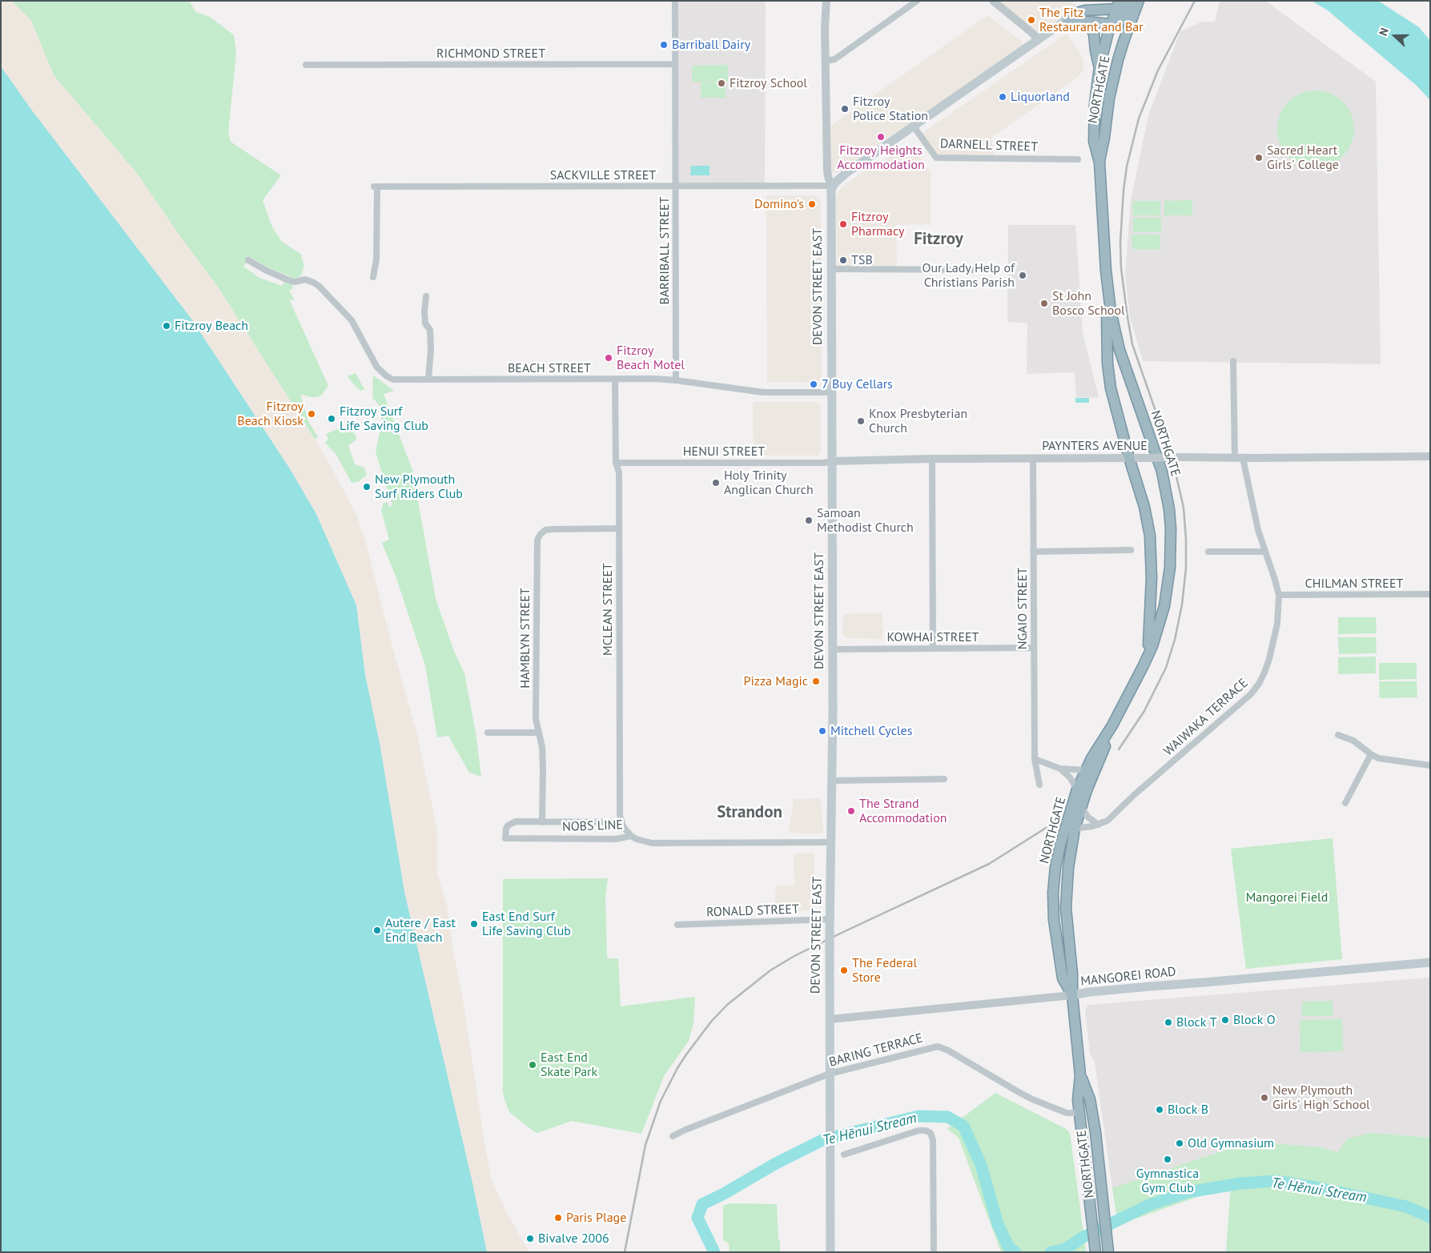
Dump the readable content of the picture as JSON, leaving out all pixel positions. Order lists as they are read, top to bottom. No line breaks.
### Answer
{"streets":{"highway":["NORTHGATE"],"main road":["DEVON STREET EAST","MANGOREI ROAD"],"street":["RICHMOND STREET","DARNELL STREET","SACKVILLE STREET","BARRIBALL STREET","BEACH STREET","PAYNTERS AVENUE","HENUI STREET","CHILMAN STREET","NGAIO STREET","MCLEAN STREET","KOWHAI STREET","HAMBLYN STREET","WAIWAKA TERRACE","NOBS LINE","RONALD STREET","BARING TERRACE"]},"crossings":[["RICHMOND STREET","BARRIBALL STREET"],["NORTHGATE","WAIWAKA TERRACE"],["NORTHGATE","MANGOREI ROAD"],["NORTHGATE","BARING TERRACE"],["SACKVILLE STREET","BARRIBALL STREET"],["SACKVILLE STREET","DEVON STREET EAST"],["BARRIBALL STREET","BEACH STREET"],["DEVON STREET EAST","BEACH STREET"],["DEVON STREET EAST","PAYNTERS AVENUE"],["DEVON STREET EAST","HENUI STREET"],["DEVON STREET EAST","KOWHAI STREET"],["DEVON STREET EAST","NOBS LINE"],["DEVON STREET EAST","RONALD STREET"],["DEVON STREET EAST","MANGOREI ROAD"],["DEVON STREET EAST","BARING TERRACE"],["BEACH STREET","MCLEAN STREET"],["PAYNTERS AVENUE","HENUI STREET"],["PAYNTERS AVENUE","NGAIO STREET"],["PAYNTERS AVENUE","WAIWAKA TERRACE"],["HENUI STREET","MCLEAN STREET"],["CHILMAN STREET","WAIWAKA TERRACE"],["NGAIO STREET","KOWHAI STREET"],["MCLEAN STREET","HAMBLYN STREET"],["MCLEAN STREET","NOBS LINE"],["HAMBLYN STREET","NOBS LINE"]],"districts":["Fitzroy","Strandon"],"water":["Te Hēnui Stream"],"parks":["Mangorei Field"],"places":["The Fitz Restaurant and Bar","Barriball Dairy","Fitzroy School","Liquorland","Fitzroy Police Station","Fitzroy Heights Accommodation","Sacred Heart Girls' College","Domino's","Fitzroy Pharmacy","TSB","Our Lady Help of Christians Parish","St John Bosco School","Fitzroy Beach","Fitzroy Beach Motel","7 Buy Cellars","Fitzroy Beach Kiosk","Fitzroy Surf Life Saving Club","Knox Presbyterian Church","Holy Trinity Anglican Church","New Plymouth Surf Riders Club","Samoan Methodist Church","Pizza Magic","Mitchell Cycles","The Strand Accommodation","East End Surf Life Saving Club","Autere / East End Beach","The Federal Store","Block O","Block T","East End Skate Park","New Plymouth Girls' High School","Block B","Old Gymnasium","Gymnastica Gym Club","Paris Plage","Bivalve 2006"],"north":"left"}
